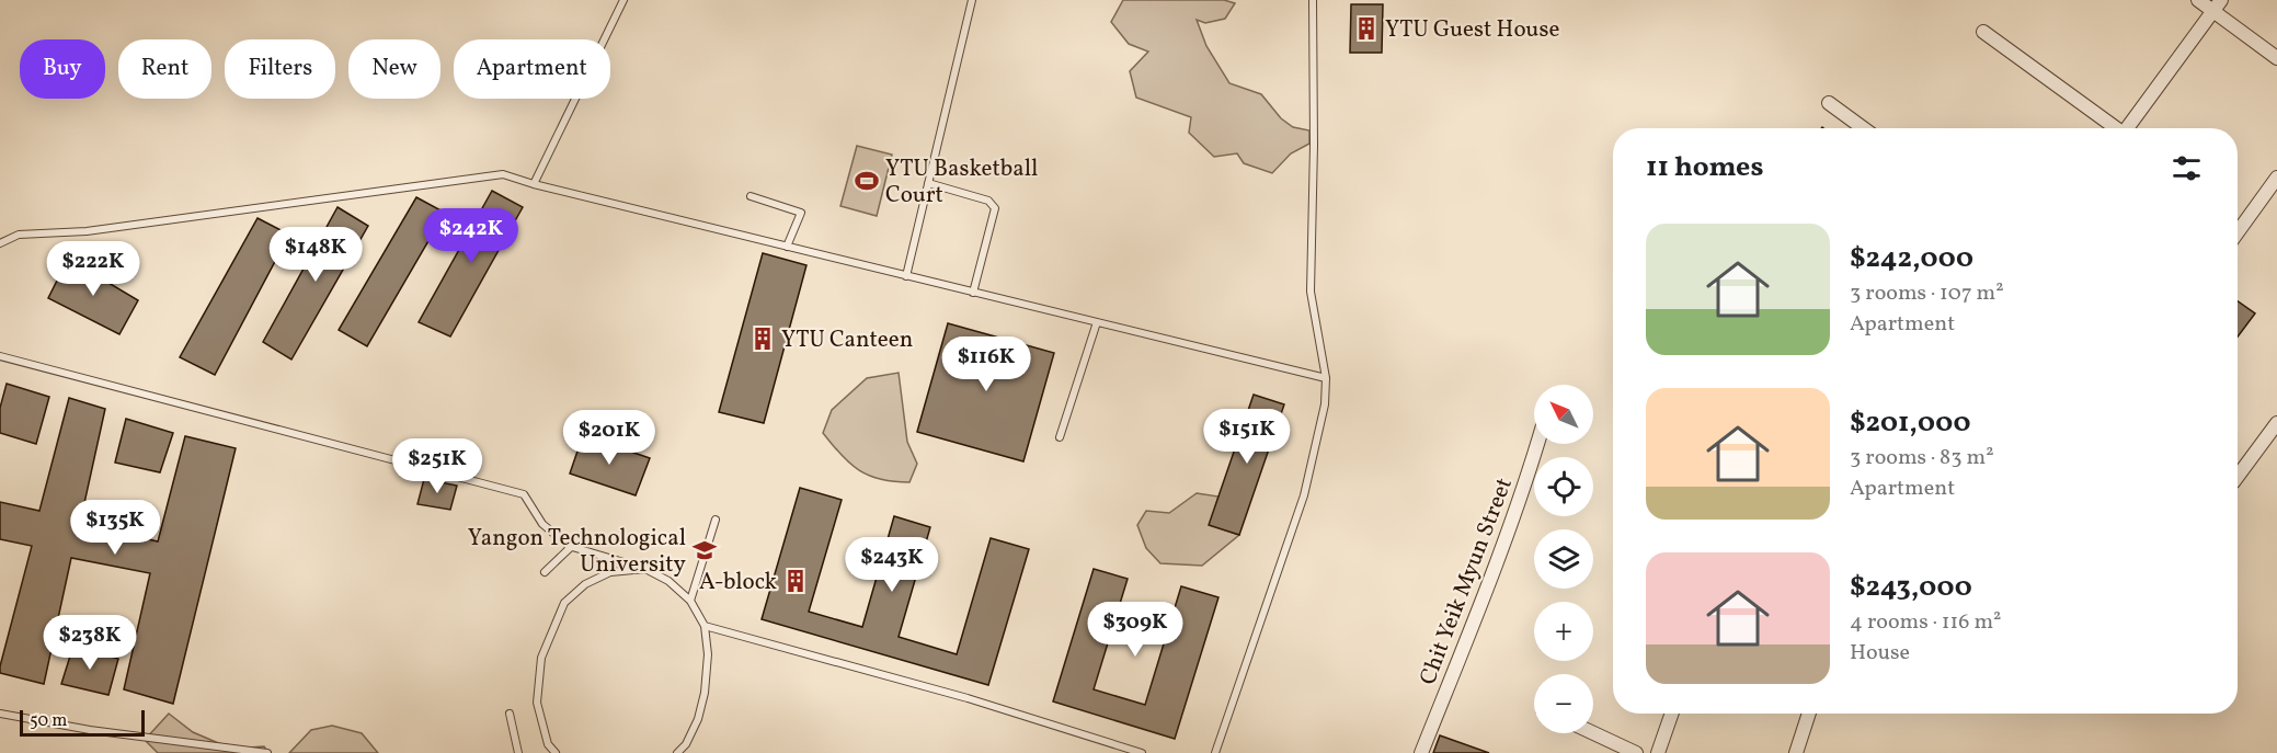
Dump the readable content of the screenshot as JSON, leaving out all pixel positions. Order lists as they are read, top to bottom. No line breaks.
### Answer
{"streets":{"street":["Chit Yeik Myun Street"]},"places":{"building":["YTU Guest House","YTU Canteen","A-block"],"sports":["YTU Basketball Court"],"school or university":["Yangon Technological University"]},"scale_bar":"50 m","north":"top left","page":{"chip":["Buy","Rent","Filters","New","Apartment"],"heading":"11 homes","list":[{"name":"$242,000","note":"3 rooms · 107 m² · Apartment"},{"name":"$201,000","note":"3 rooms · 83 m² · Apartment"},{"name":"$243,000","note":"4 rooms · 116 m² · House"}],"price":["$242K","$148K","$222K","$116K","$151K","$201K","$251K","$135K","$243K","$309K","$238K"],"map_buttons":["+","−"],"scale":"50 m"}}
